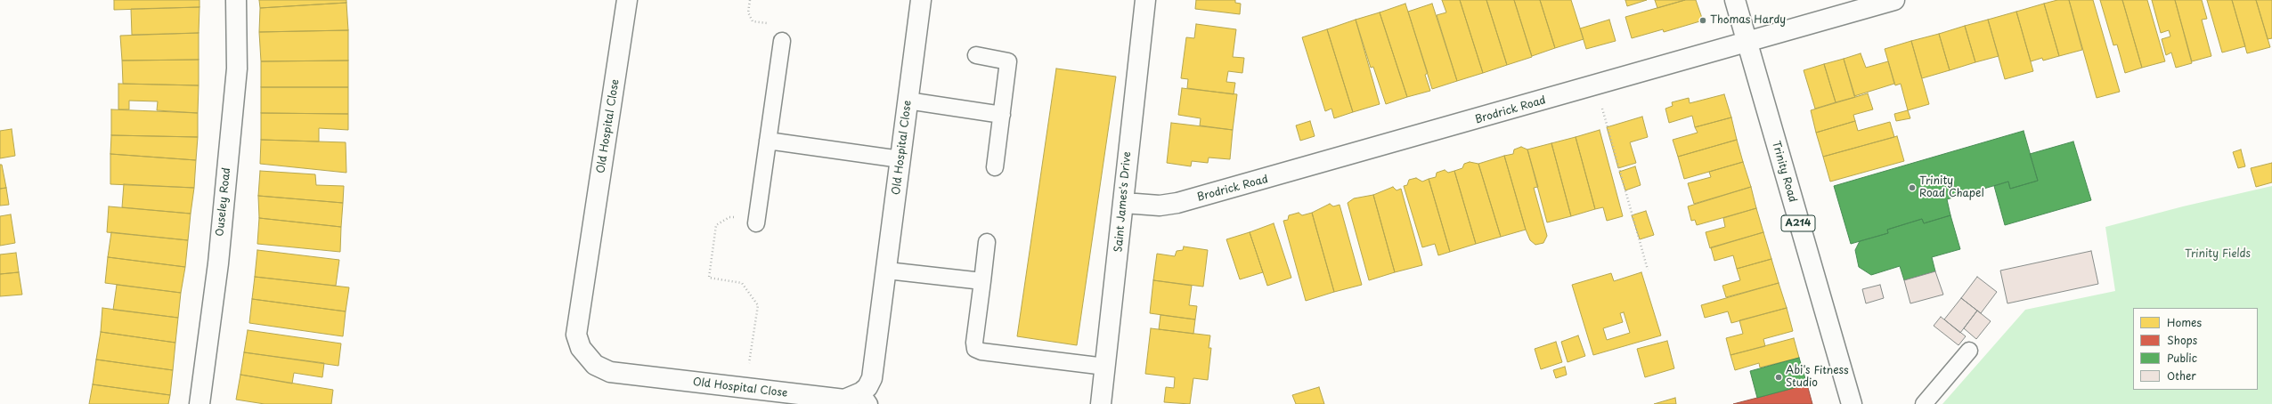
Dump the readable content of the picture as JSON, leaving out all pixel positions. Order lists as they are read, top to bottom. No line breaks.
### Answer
{"streets":{"main road":["Brodrick Road","Old Hospital Close","Trinity Road","Ouseley Road","Saint James's Drive","A214"]},"crossings":[["Brodrick Road","Trinity Road"],["Brodrick Road","Saint James's Drive"]],"parks":["Trinity Fields"],"places":["Thomas Hardy","Trinity Road Chapel","Abi's Fitness Studio"],"legend":["Homes","Shops","Public","Other"]}
